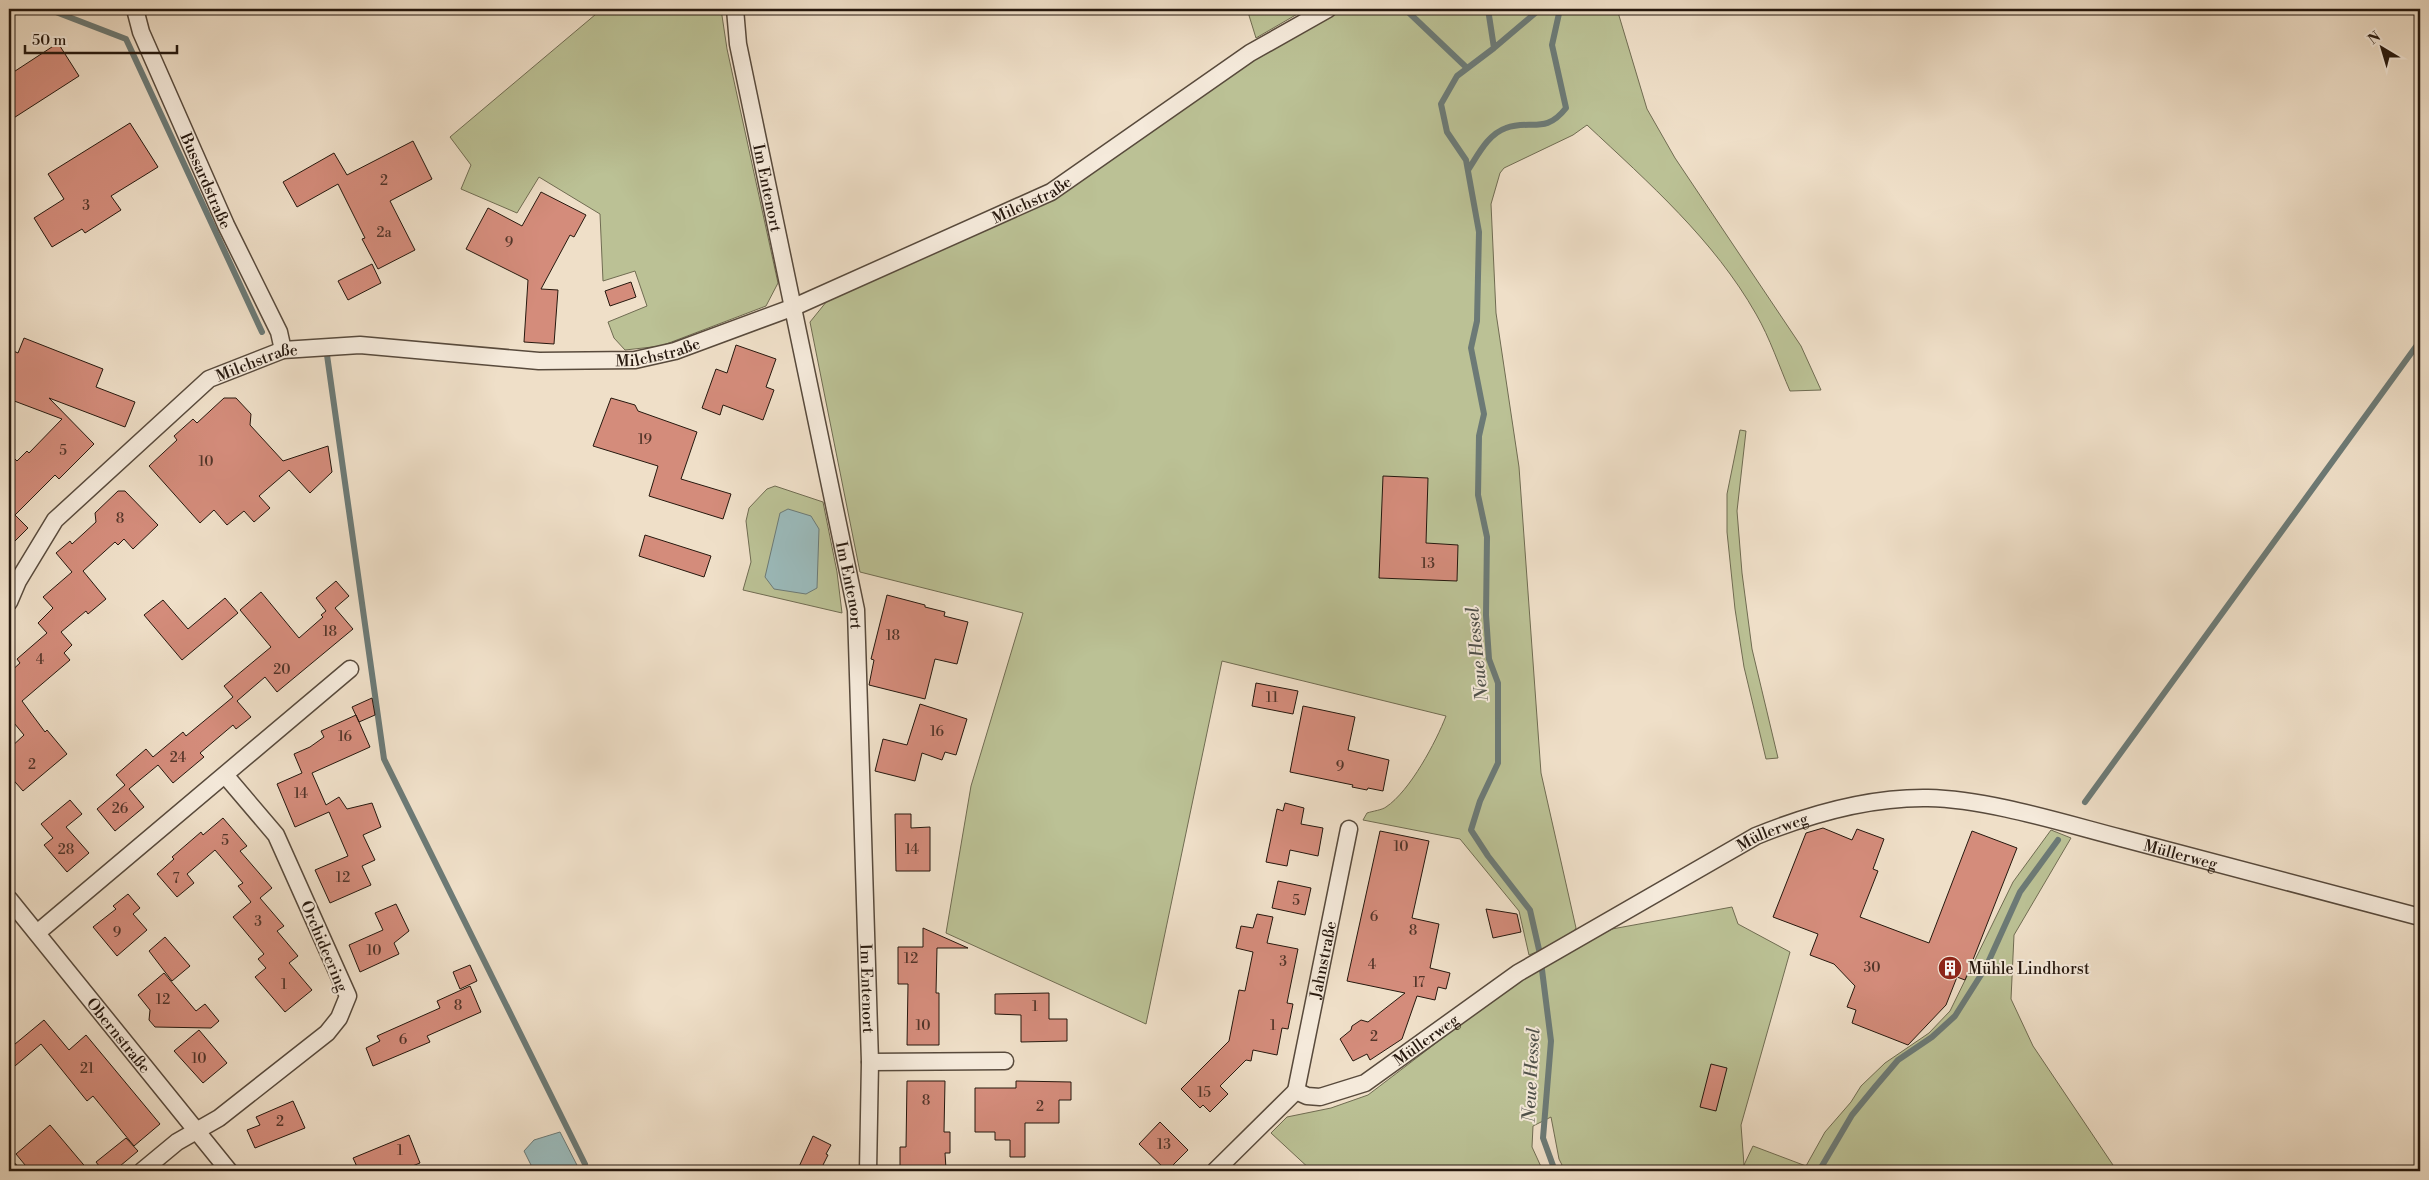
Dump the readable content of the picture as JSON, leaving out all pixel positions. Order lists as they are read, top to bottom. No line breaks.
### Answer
{"streets":{"street":["Bussardstraße","Im Entenort","Milchstraße","Müllerweg","Orchideering","Jahnstraße","Obernstraße"]},"crossings":[["Bussardstraße","Milchstraße"],["Im Entenort","Milchstraße"],["Müllerweg","Jahnstraße"],["Orchideering","Obernstraße"]],"water":["Neue Hessel"],"places":{"building":["Mühle Lindhorst"]},"house_numbers":["2","3","2a","9","19","5","10","8","13","18","18","4","20","11","16","16","24","2","9","14","26","5","10","28","14","12","7","5","6","3","8","9","10","12","3","4","30","17","1","12","8","1","10","1","2","6","10","21","15","8","2","2","13","1"],"scale_bar":"50 m","north":"top left"}
